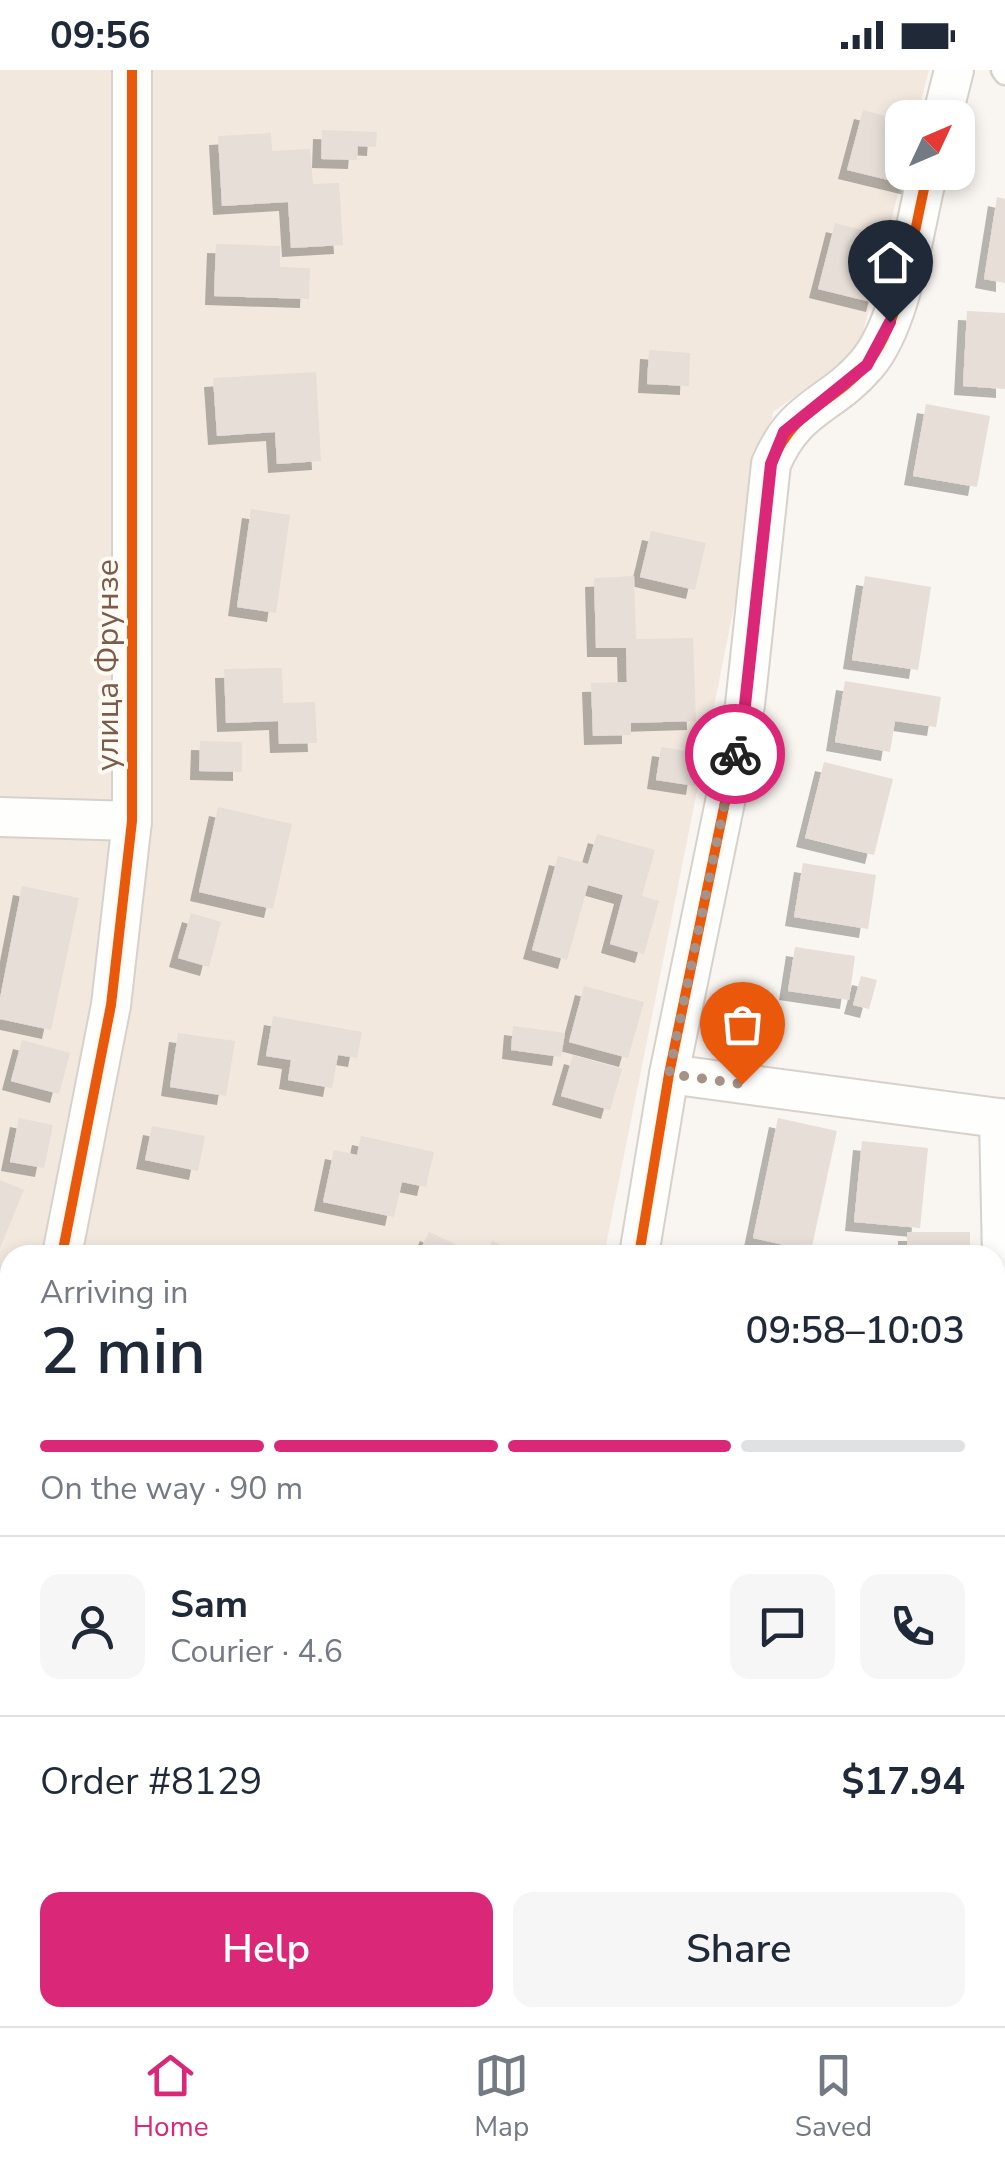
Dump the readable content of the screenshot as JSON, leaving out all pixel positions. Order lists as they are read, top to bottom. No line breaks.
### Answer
{"streets":{"street":["улица Фрунзе"]},"north":"top right","page":{"status":"09:56","heading":["2 min","Arriving in","09:58–10:03"],"panel":["Sam","Courier · 4.6","Order #8129","$17.94"],"bar":"On the way · 90 m","buttons":["Help","Share"],"tabs":["Home","Map","Saved"]}}
